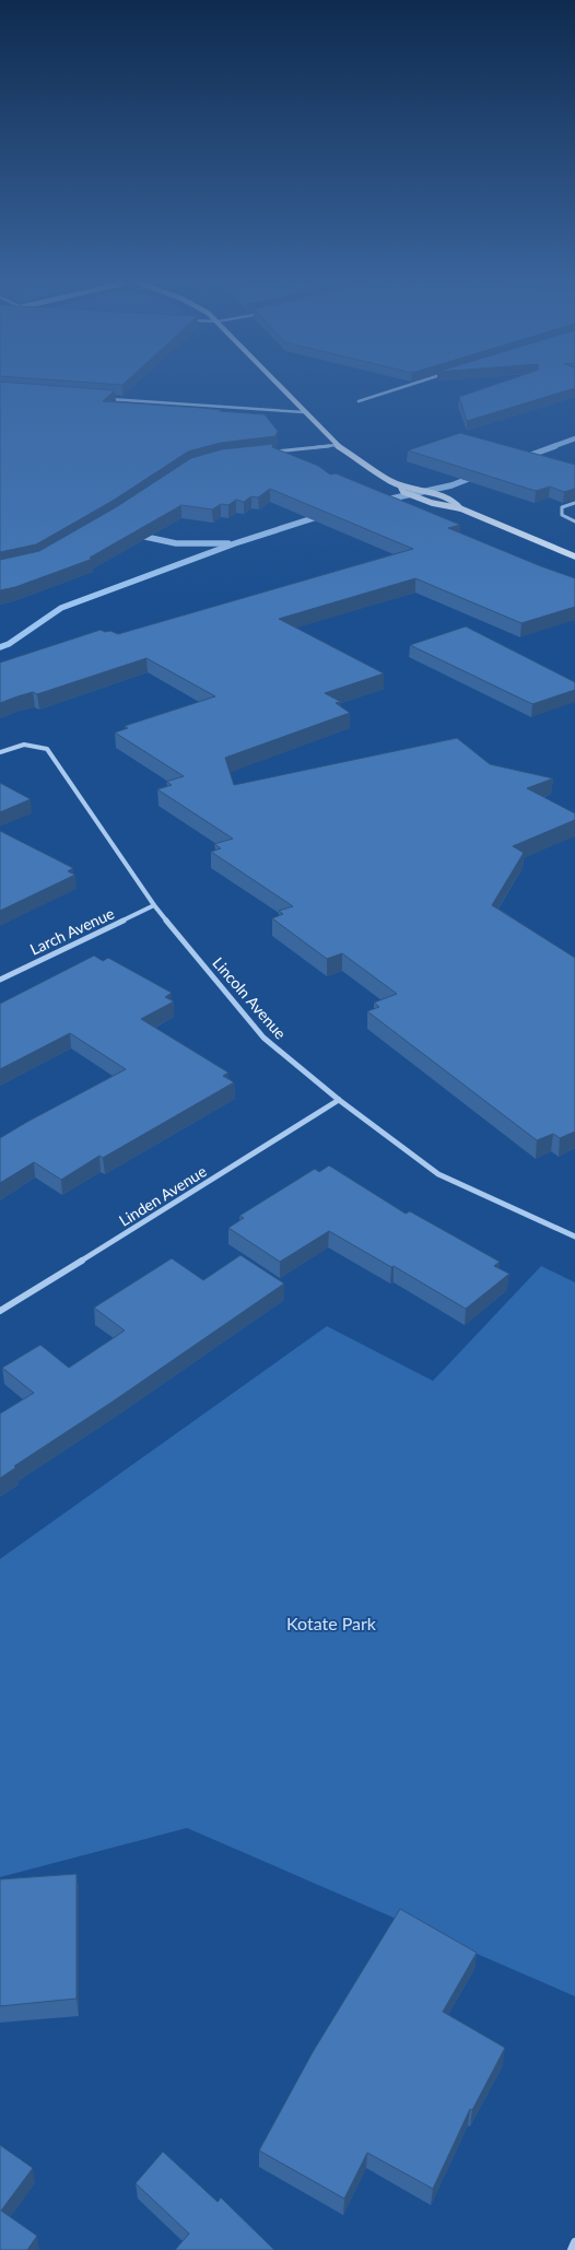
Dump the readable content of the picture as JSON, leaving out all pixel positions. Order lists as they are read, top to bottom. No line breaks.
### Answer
{"streets":{"street":["Larch Avenue","Lincoln Avenue","Linden Avenue"]},"crossings":[["Larch Avenue","Lincoln Avenue"],["Lincoln Avenue","Linden Avenue"]],"parks":["Kotate Park"]}
